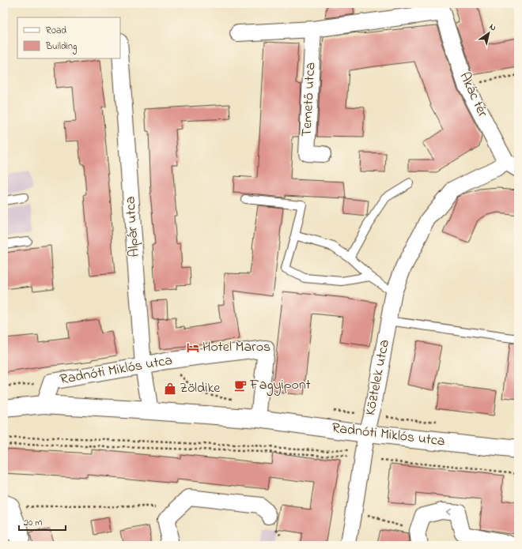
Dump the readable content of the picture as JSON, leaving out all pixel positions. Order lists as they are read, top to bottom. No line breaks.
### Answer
{"streets":{"street":["Akác tér","Temető utca","Alpár utca","Radnóti Miklós utca","Köztelek utca"]},"crossings":[["Akác tér","Köztelek utca"],["Alpár utca","Radnóti Miklós utca"],["Radnóti Miklós utca","Köztelek utca"]],"places":{"hotel":["Hotel Maros"],"cafe":["Fagyipont"],"shop":["Zöldike"]},"legend":["Road","Building"],"scale_bar":"20 m","north":"top right"}
